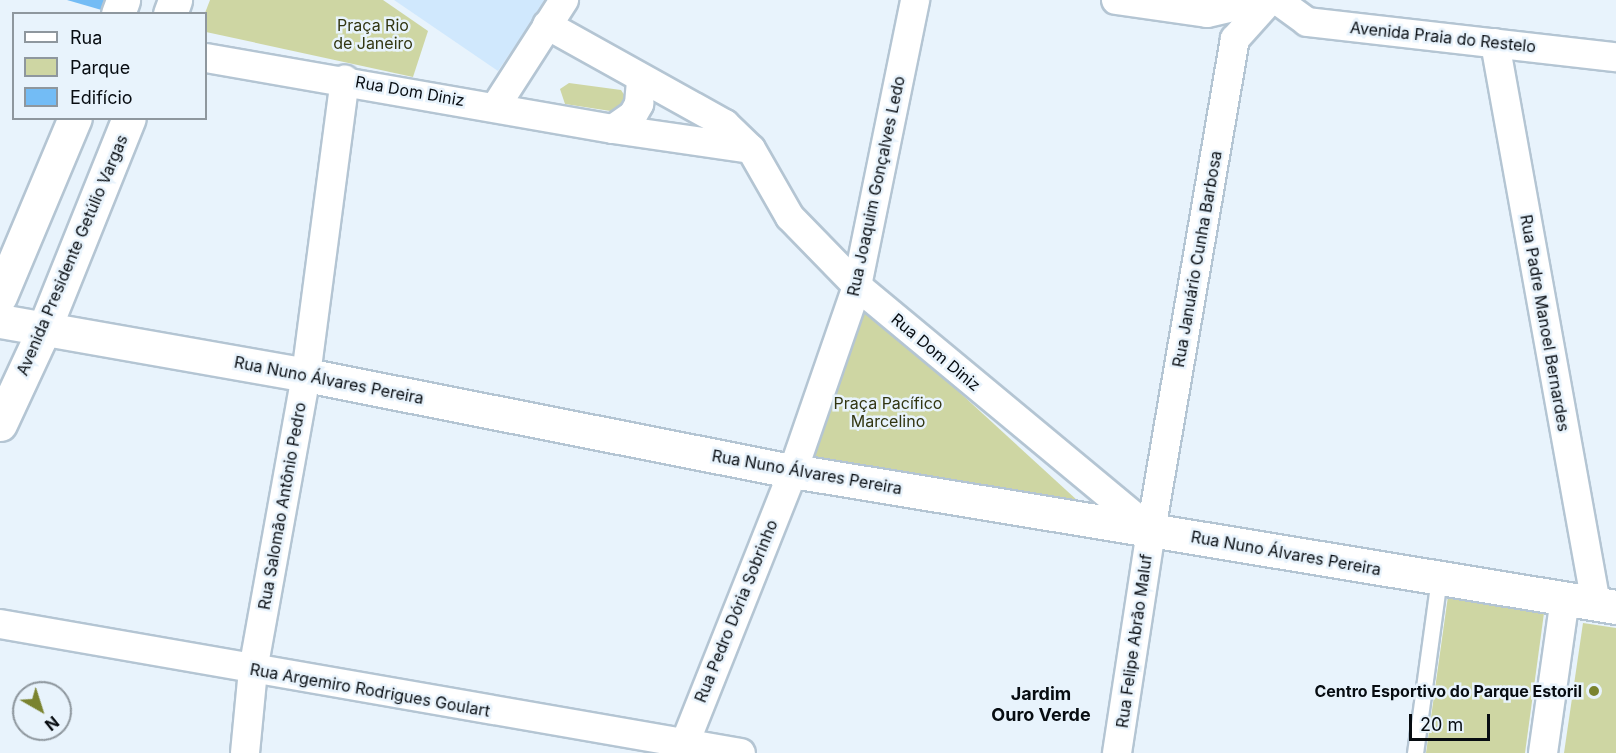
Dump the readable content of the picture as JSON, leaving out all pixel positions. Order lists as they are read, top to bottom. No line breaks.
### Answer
{"streets":{"street":["Avenida Praia do Restelo","Rua Dom Diniz","Rua Joaquim Gonçalves Ledo","Avenida Presidente Getúlio Vargas","Rua Januário Cunha Barbosa","Rua Padre Manoel Bernardes","Rua Nuno Álvares Pereira","Rua Salomão Antônio Pedro","Rua Pedro Dória Sobrinho","Rua Felipe Abrão Maluf","Rua Argemiro Rodrigues Goulart"]},"crossings":[["Avenida Praia do Restelo","Rua Padre Manoel Bernardes"],["Rua Dom Diniz","Rua Joaquim Gonçalves Ledo"],["Rua Dom Diniz","Rua Januário Cunha Barbosa"],["Rua Dom Diniz","Rua Nuno Álvares Pereira"],["Rua Dom Diniz","Rua Salomão Antônio Pedro"],["Rua Dom Diniz","Rua Felipe Abrão Maluf"],["Rua Joaquim Gonçalves Ledo","Rua Nuno Álvares Pereira"],["Rua Joaquim Gonçalves Ledo","Rua Pedro Dória Sobrinho"],["Avenida Presidente Getúlio Vargas","Rua Nuno Álvares Pereira"],["Rua Januário Cunha Barbosa","Rua Nuno Álvares Pereira"],["Rua Januário Cunha Barbosa","Rua Felipe Abrão Maluf"],["Rua Padre Manoel Bernardes","Rua Nuno Álvares Pereira"],["Rua Nuno Álvares Pereira","Rua Salomão Antônio Pedro"],["Rua Nuno Álvares Pereira","Rua Pedro Dória Sobrinho"],["Rua Nuno Álvares Pereira","Rua Felipe Abrão Maluf"],["Rua Salomão Antônio Pedro","Rua Argemiro Rodrigues Goulart"],["Rua Pedro Dória Sobrinho","Rua Argemiro Rodrigues Goulart"]],"districts":["Jardim Ouro Verde"],"parks":["Praça Rio de Janeiro","Praça Pacífico Marcelino"],"places":["Centro Esportivo do Parque Estoril"],"legend":["Rua","Parque","Edifício"],"scale_bar":"20 m","north":"bottom right"}
